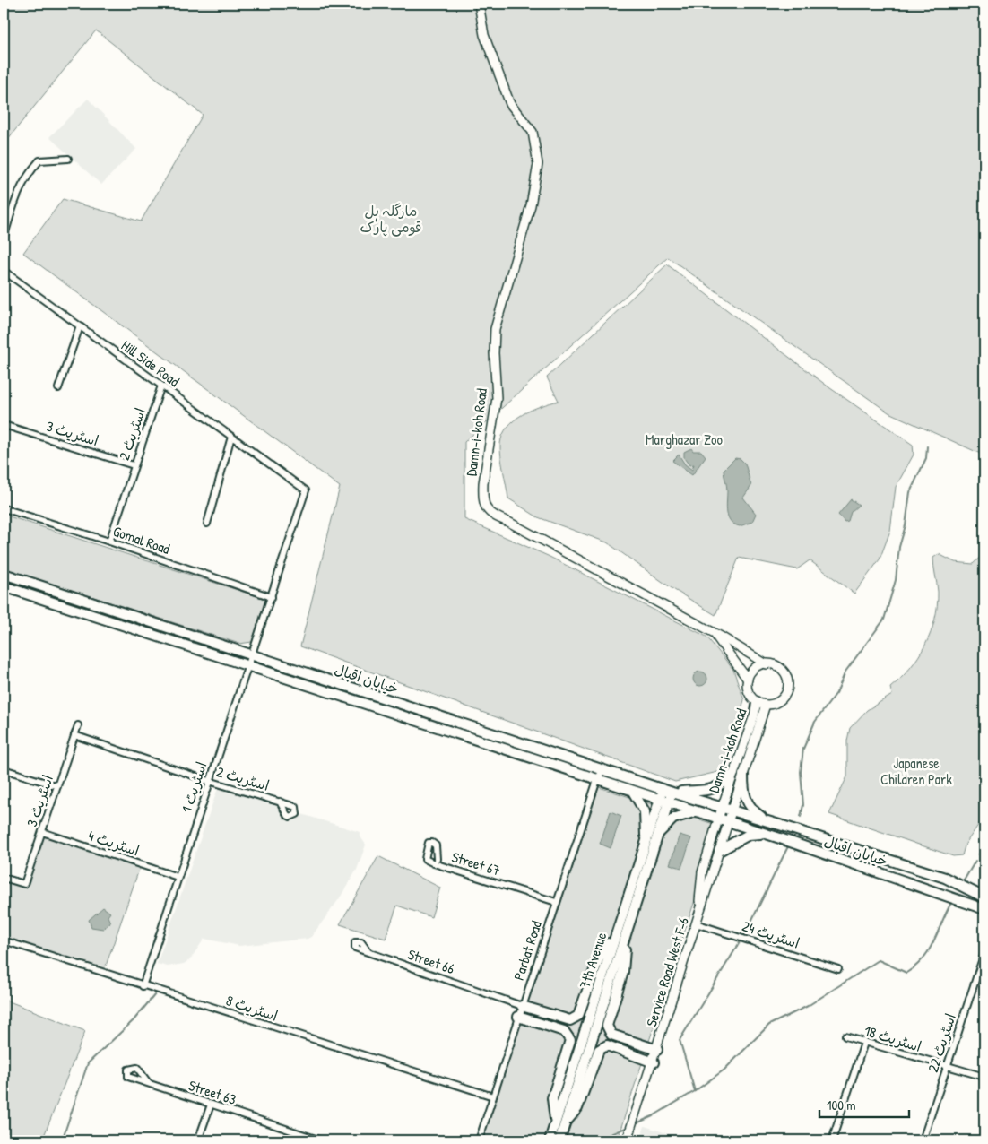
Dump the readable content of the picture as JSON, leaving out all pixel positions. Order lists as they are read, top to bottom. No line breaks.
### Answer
{"streets":{"main road":["Damn-i-koh Road","خیابان اقبال","7th Avenue","Service Road West F-6"],"street":["Hill Side Road","اسٹریٹ 3","اسٹریٹ 2","Gomal Road","اسٹریٹ 1","اسٹریٹ 4","Street 67","اسٹریٹ 24","Parbat Road","Street 66","اسٹریٹ 8","اسٹریٹ 18","اسٹریٹ 22","Street 63"]},"crossings":[["Hill Side Road","اسٹریٹ 2"],["Hill Side Road","Gomal Road"],["Hill Side Road","اسٹریٹ 1"],["Damn-i-koh Road","خیابان اقبال"],["Damn-i-koh Road","Service Road West F-6"],["اسٹریٹ 3","اسٹریٹ 2"],["اسٹریٹ 3","اسٹریٹ 4"],["اسٹریٹ 2","Gomal Road"],["اسٹریٹ 2","اسٹریٹ 1"],["Gomal Road","اسٹریٹ 1"],["خیابان اقبال","اسٹریٹ 1"],["خیابان اقبال","Parbat Road"],["خیابان اقبال","7th Avenue"],["خیابان اقبال","Service Road West F-6"],["اسٹریٹ 1","اسٹریٹ 4"],["اسٹریٹ 1","اسٹریٹ 8"],["Street 67","Parbat Road"],["اسٹریٹ 24","Service Road West F-6"],["Parbat Road","Street 66"],["Parbat Road","اسٹریٹ 8"],["اسٹریٹ 18","اسٹریٹ 22"]],"parks":["مارگلہ ہل قومی پارک","Marghazar Zoo","Japanese Children Park"],"scale_bar":"100 m"}
